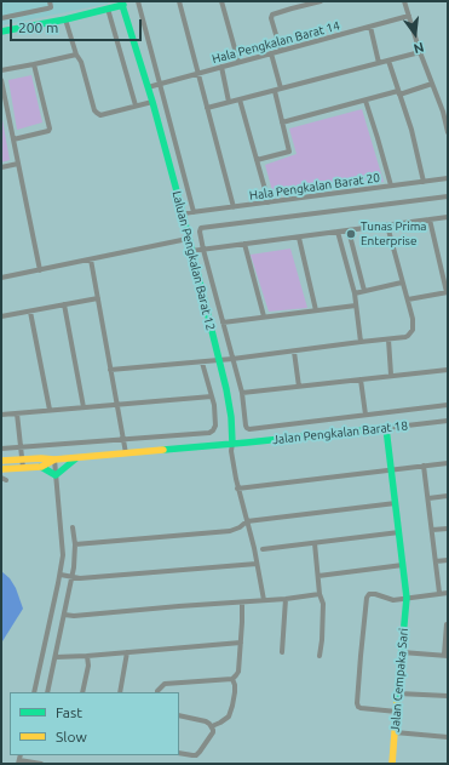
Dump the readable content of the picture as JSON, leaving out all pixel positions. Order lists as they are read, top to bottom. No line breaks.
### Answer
{"streets":{"street":["Hala Pengkalan Barat 14","Hala Pengkalan Barat 20","Laluan Pengkalan Barat 12","Jalan Pengkalan Barat 18","Jalan Cempaka Sari"]},"crossings":[["Hala Pengkalan Barat 14","Laluan Pengkalan Barat 12"],["Hala Pengkalan Barat 20","Laluan Pengkalan Barat 12"],["Laluan Pengkalan Barat 12","Jalan Pengkalan Barat 18"],["Jalan Pengkalan Barat 18","Jalan Cempaka Sari"]],"places":["Tunas Prima Enterprise"],"legend":["Fast","Slow"],"scale_bar":"200 m","north":"bottom"}
